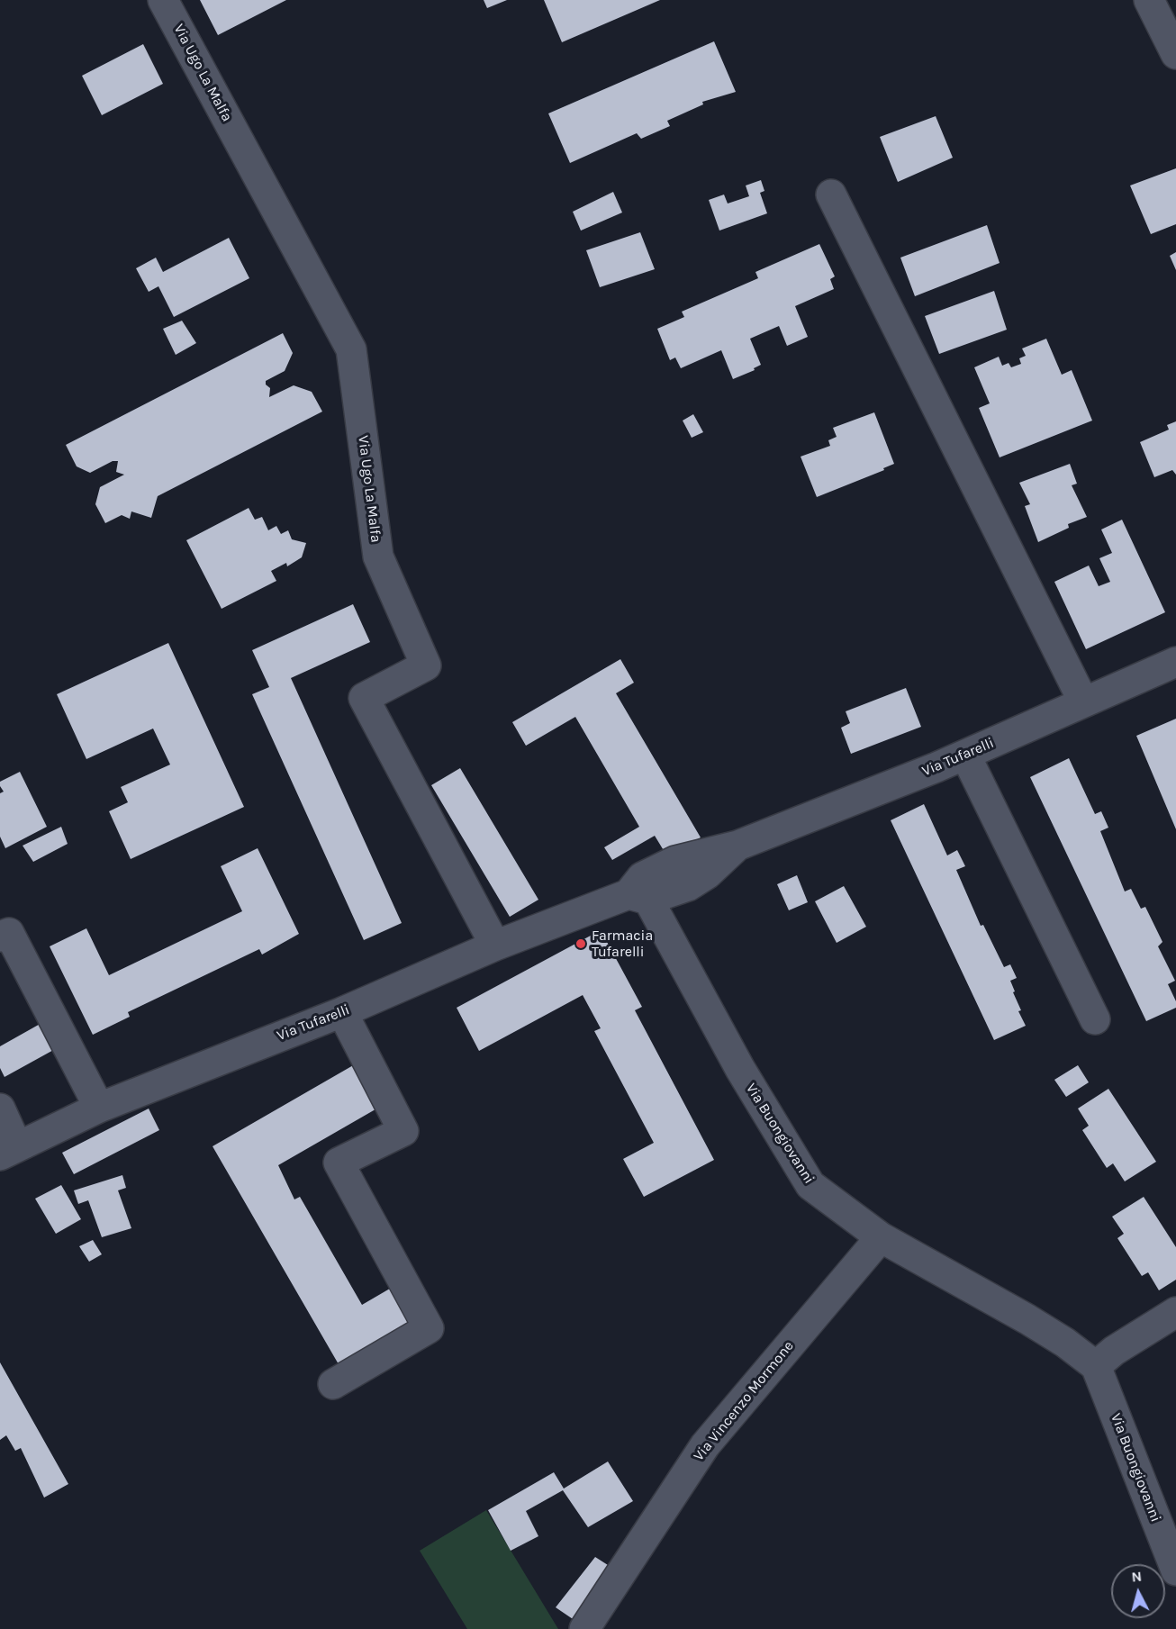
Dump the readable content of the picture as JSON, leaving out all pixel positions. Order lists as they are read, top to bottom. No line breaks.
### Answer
{"streets":{"street":["Via Ugo La Malfa","Via Tufarelli","Via Buongiovanni","Via Vincenzo Mormone"]},"crossings":[["Via Ugo La Malfa","Via Tufarelli"],["Via Tufarelli","Via Buongiovanni"],["Via Buongiovanni","Via Vincenzo Mormone"]],"places":["Farmacia Tufarelli"],"north":"top"}
